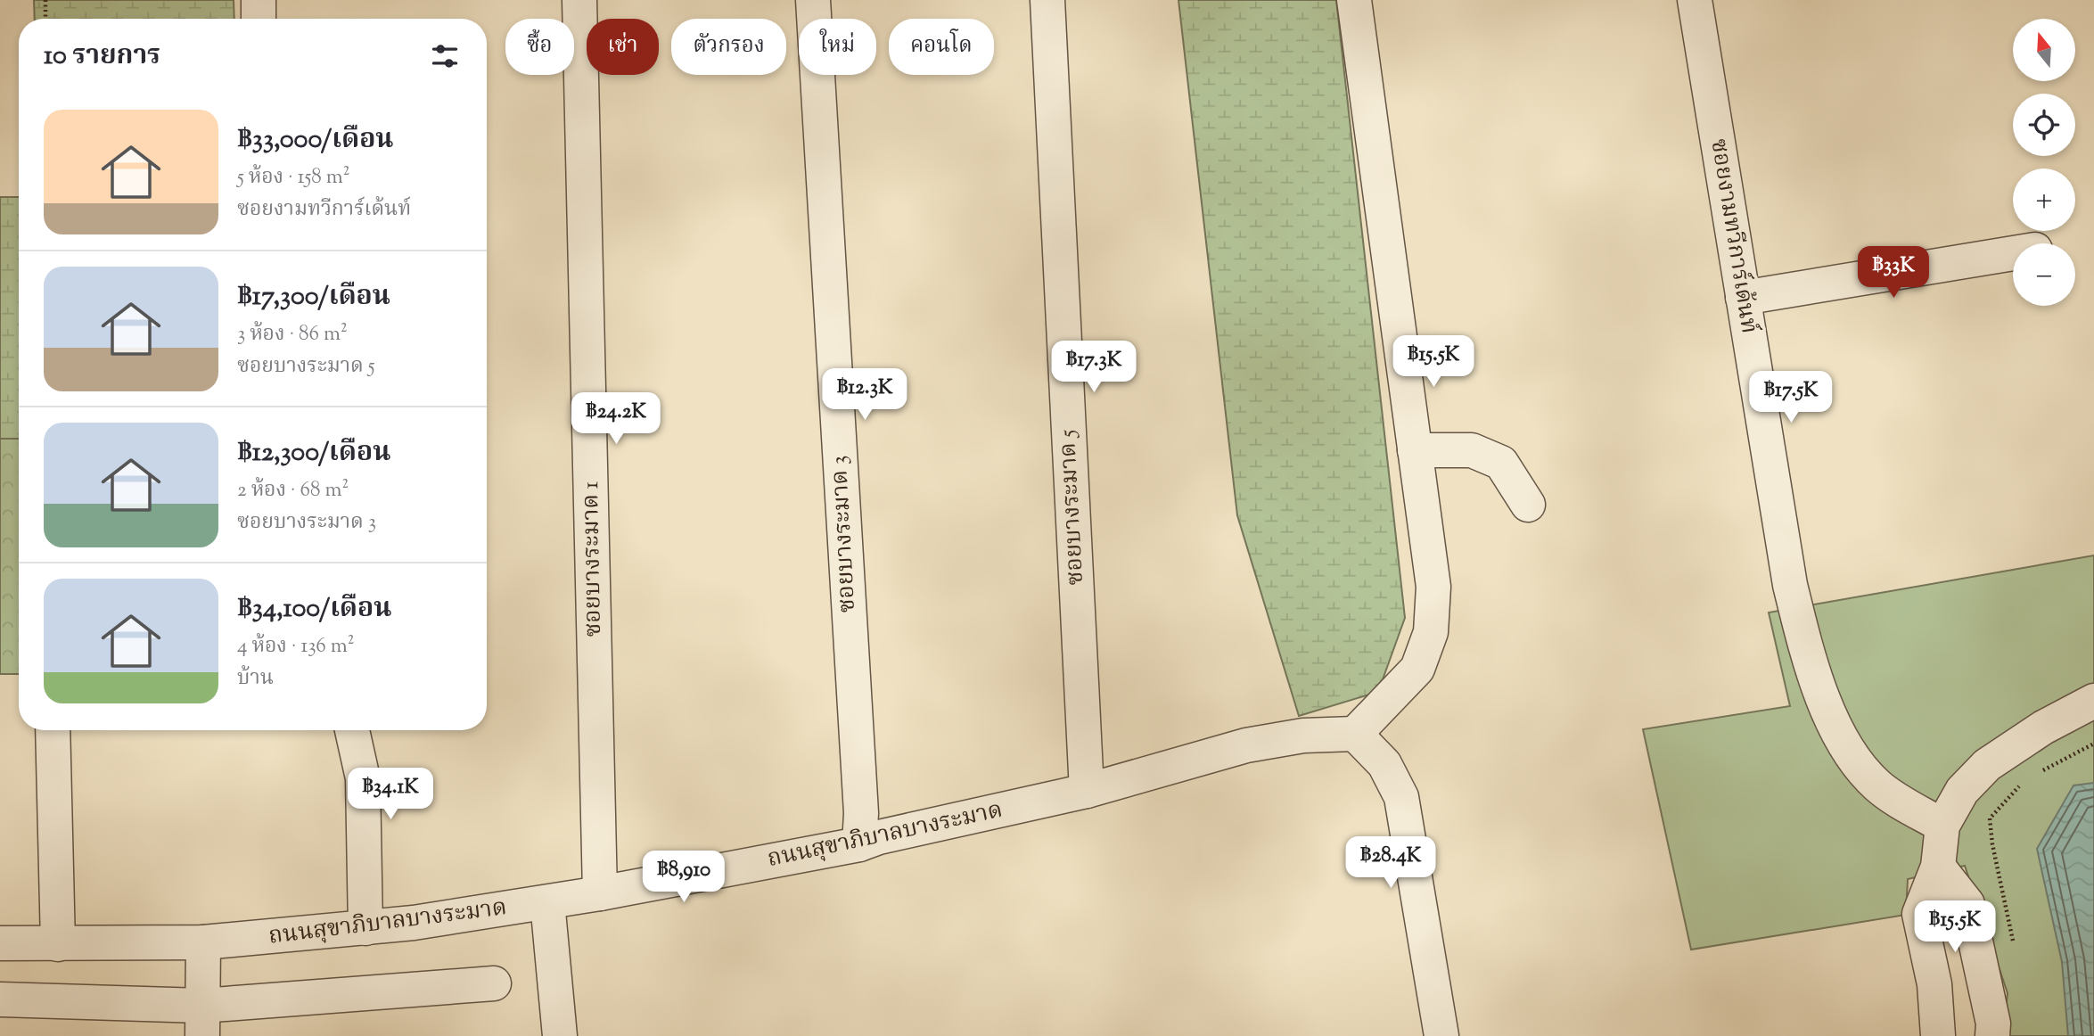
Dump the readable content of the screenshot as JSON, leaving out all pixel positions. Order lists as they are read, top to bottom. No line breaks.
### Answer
{"streets":{"street":["ซอยงามทวีการ์เด้นท์","ซอยบางระมาด 5","ซอยบางระมาด 3","ซอยบางระมาด 1","ถนนสุขาภิบาลบางระมาด"]},"crossings":[["ซอยบางระมาด 5","ถนนสุขาภิบาลบางระมาด"],["ซอยบางระมาด 3","ถนนสุขาภิบาลบางระมาด"],["ซอยบางระมาด 1","ถนนสุขาภิบาลบางระมาด"]],"north":"top","page":{"map_buttons":["+","−"],"chip":["ซื้อ","เช่า","ตัวกรอง","ใหม่","คอนโด"],"heading":"10 รายการ","list":[{"name":"฿33,000/เดือน","note":"5 ห้อง · 158 m² · ซอยงามทวีการ์เด้นท์"},{"name":"฿17,300/เดือน","note":"3 ห้อง · 86 m² · ซอยบางระมาด 5"},{"name":"฿12,300/เดือน","note":"2 ห้อง · 68 m² · ซอยบางระมาด 3"},{"name":"฿34,100/เดือน","note":"4 ห้อง · 136 m² · บ้าน"}],"price":["฿33K","฿15.5K","฿17.3K","฿12.3K","฿17.5K","฿24.2K","฿34.1K","฿28.4K","฿8,910","฿15.5K"]}}
